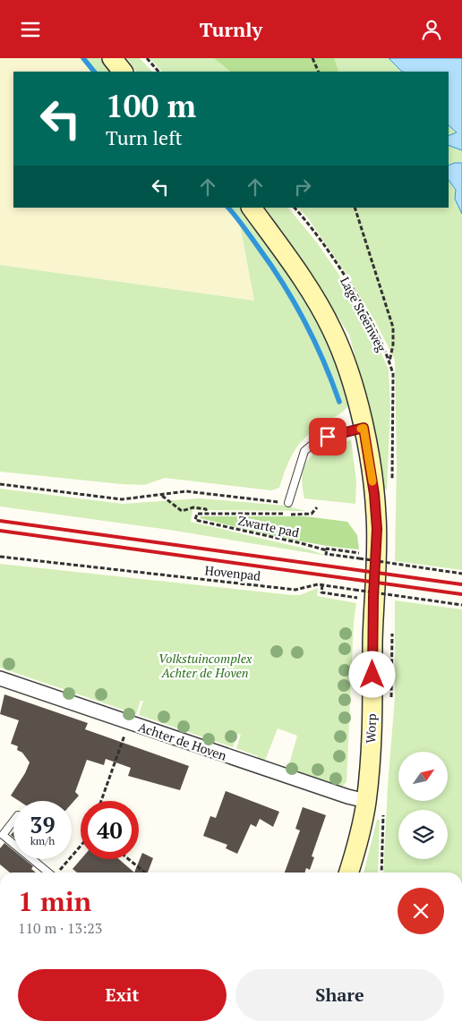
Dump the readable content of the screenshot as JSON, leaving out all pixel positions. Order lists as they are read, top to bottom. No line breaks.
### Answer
{"streets":{"street":["Worp","Achter de Hoven"],"path":["Lage Steenweg","Zwarte pad","Hovenpad"]},"crossings":[["Worp","Achter de Hoven"]],"parks":["Volkstuincomplex Achter de Hoven"],"north":"top right","page":{"header":"Turnly","turn":["100 m","Turn left"],"speed":"39 km/h","limit":"40","heading":["1 min","110 m · 13:23"],"buttons":["Exit","Share"]}}
